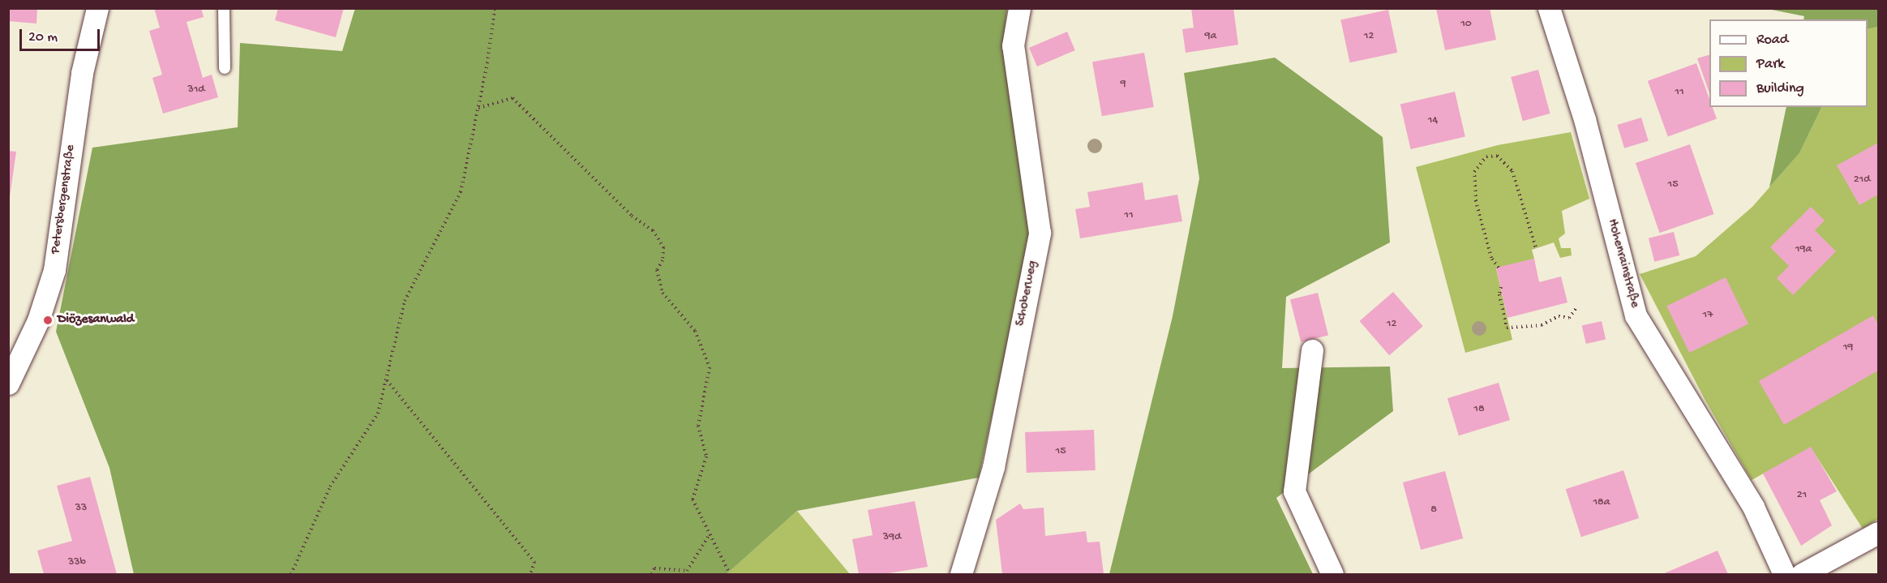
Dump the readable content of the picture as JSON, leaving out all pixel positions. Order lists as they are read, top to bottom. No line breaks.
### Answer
{"streets":{"street":["Petersbergenstraße","Hohenrainstraße","Schoberweg"]},"places":["Diözesanwald"],"house_numbers":["10","9a","12","9","31d","11","14","21d","15","11","19a","17","12","19","18","15","21","18a","33","8","39d","33b"],"legend":["Road","Park","Building"],"scale_bar":"20 m"}
